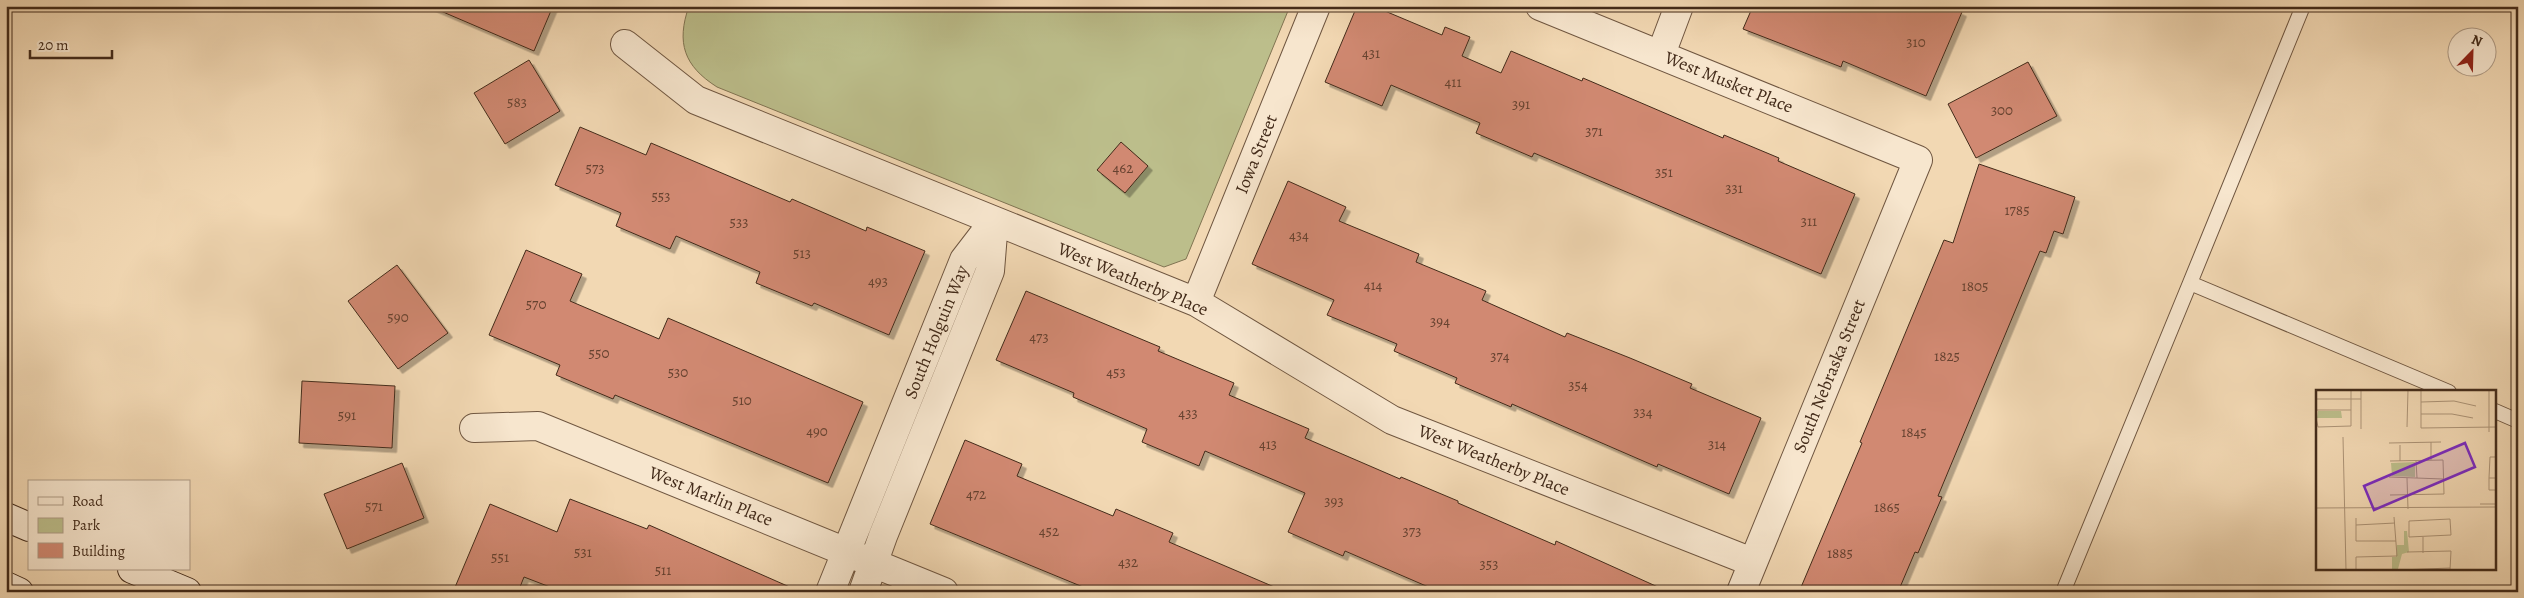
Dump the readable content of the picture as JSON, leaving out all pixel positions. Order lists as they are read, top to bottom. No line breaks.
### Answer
{"streets":{"street":["West Musket Place","Iowa Street","West Weatherby Place","South Holguin Way","South Nebraska Street","West Marlin Place"]},"crossings":[["West Musket Place","South Nebraska Street"],["Iowa Street","West Weatherby Place"],["West Weatherby Place","South Holguin Way"],["West Weatherby Place","South Nebraska Street"],["South Holguin Way","West Marlin Place"]],"house_numbers":["310","431","411","583","391","300","371","573","462","351","331","553","1785","311","533","434","513","493","414","1805","570","590","394","473","550","374","1825","530","453","354","510","334","433","591","490","1845","413","314","472","393","571","1865","452","373","531","1885","551","432","353","511"],"legend":["Road","Park","Building"],"scale_bar":"20 m","north":"top right"}
